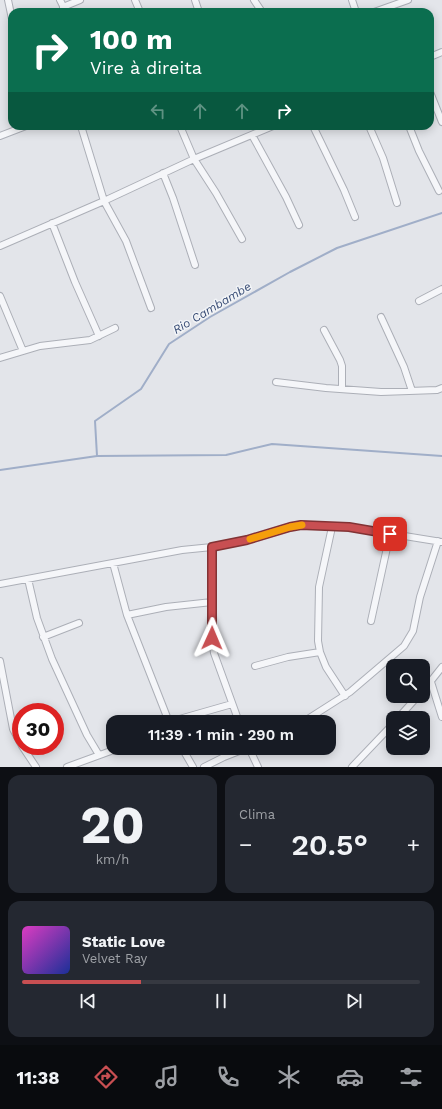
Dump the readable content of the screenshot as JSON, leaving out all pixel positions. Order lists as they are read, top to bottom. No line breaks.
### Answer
{"water":["Rio Cambambe"],"page":{"turn":["100 m","Vire à direita"],"limit":"30","trip":"11:39 · 1 min · 290 m","tile":[["20","km/h"],"Clima"],"heat":["−","20.5°","+"],"song":["Static Love","Velvet Ray"],"tabs":"11:38"}}
